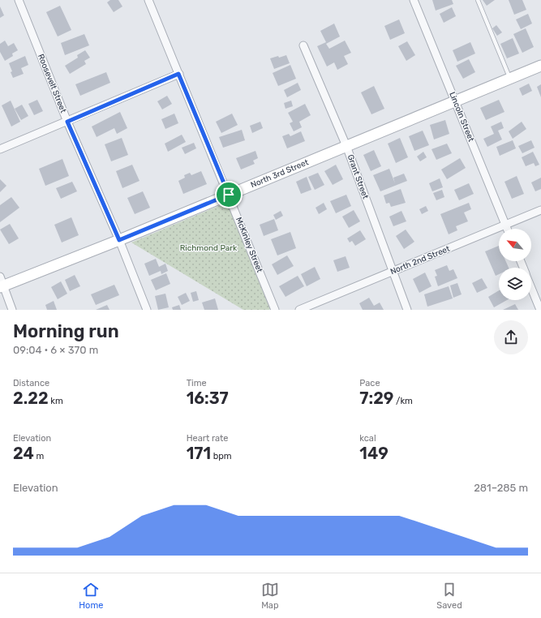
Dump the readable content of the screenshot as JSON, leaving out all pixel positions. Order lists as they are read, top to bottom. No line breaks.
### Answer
{"streets":{"street":["Roosevelt Street","Lincoln Street","North 3rd Street","Grant Street","McKinley Street","North 2nd Street"]},"crossings":[["Roosevelt Street","North 3rd Street"],["Lincoln Street","North 3rd Street"],["Lincoln Street","North 2nd Street"],["North 3rd Street","Grant Street"],["North 3rd Street","McKinley Street"],["Grant Street","North 2nd Street"]],"parks":["Richmond Park"],"north":"top left","page":{"heading":["Morning run","09:04 · 6 × 370 m"],"stats":[["Distance","2.22 km"],["Time","16:37"],["Pace","7:29 /km"],["Elevation","24 m"],["Heart rate","171 bpm"],["kcal","149"]],"chart":["Elevation","281–285 m"],"tabs":["Home","Map","Saved"]}}
